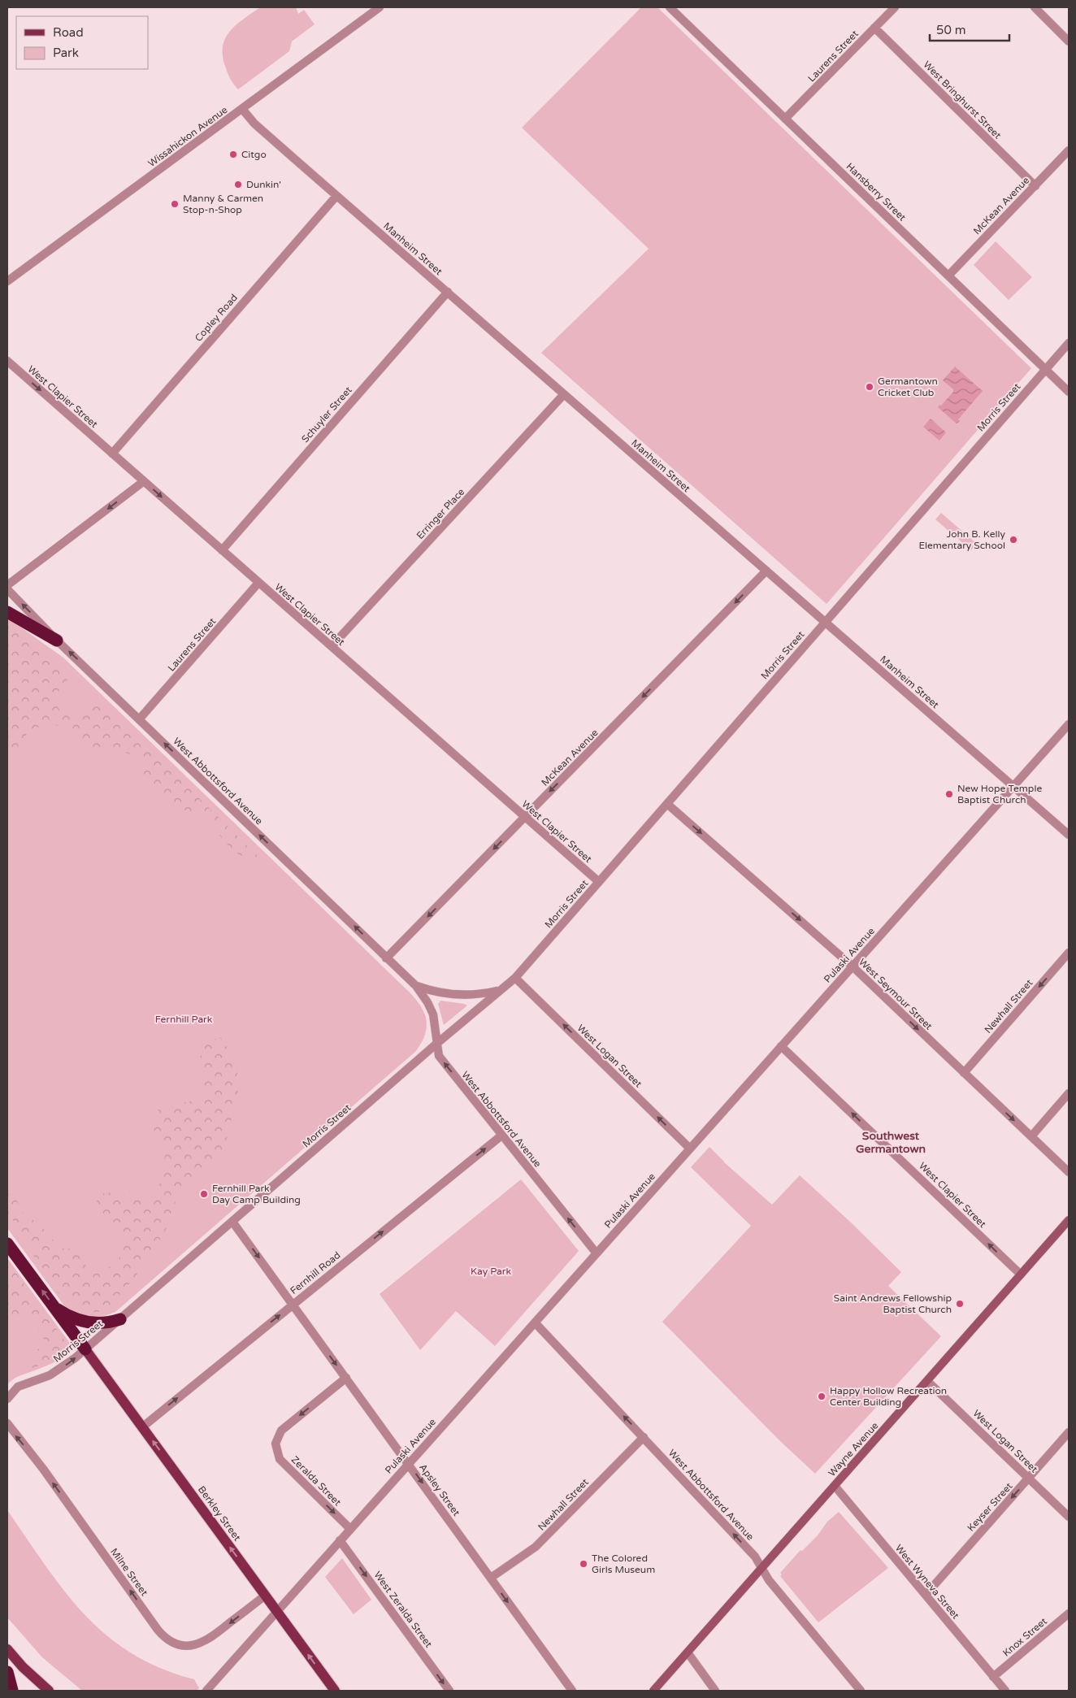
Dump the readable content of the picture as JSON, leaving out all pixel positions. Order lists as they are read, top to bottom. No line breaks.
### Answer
{"streets":{"main road":["Wayne Avenue","Berkley Street"],"street":["Laurens Street","West Bringhurst Street","Wissahickon Avenue","Hansberry Street","McKean Avenue","Manheim Street","Copley Road","West Clapier Street","Morris Street","Schuyler Street","Erringer Place","West Abbottsford Avenue","Pulaski Avenue","West Seymour Street","Newhall Street","West Logan Street","Fernhill Road","Zeralda Street","Apsley Street","Keyser Street","Milne Street","West Wyneva Street","West Zeralda Street","Knox Street"]},"crossings":[["Laurens Street","West Bringhurst Street"],["Laurens Street","Hansberry Street"],["Laurens Street","West Clapier Street"],["Laurens Street","West Abbottsford Avenue"],["West Bringhurst Street","McKean Avenue"],["Wissahickon Avenue","Manheim Street"],["Hansberry Street","McKean Avenue"],["Hansberry Street","Morris Street"],["McKean Avenue","Manheim Street"],["McKean Avenue","West Clapier Street"],["McKean Avenue","West Abbottsford Avenue"],["Manheim Street","Copley Road"],["Manheim Street","Morris Street"],["Manheim Street","Schuyler Street"],["Manheim Street","Erringer Place"],["Manheim Street","Pulaski Avenue"],["Copley Road","West Clapier Street"],["West Clapier Street","Morris Street"],["West Clapier Street","Schuyler Street"],["West Clapier Street","Erringer Place"],["West Clapier Street","Pulaski Avenue"],["West Clapier Street","Wayne Avenue"],["Morris Street","West Abbottsford Avenue"],["Morris Street","West Seymour Street"],["Morris Street","West Logan Street"],["Morris Street","Apsley Street"],["Morris Street","Berkley Street"],["West Abbottsford Avenue","Pulaski Avenue"],["West Abbottsford Avenue","Newhall Street"],["West Abbottsford Avenue","Fernhill Road"],["West Abbottsford Avenue","Wayne Avenue"],["Pulaski Avenue","West Seymour Street"],["Pulaski Avenue","West Logan Street"],["Pulaski Avenue","Zeralda Street"],["Pulaski Avenue","Apsley Street"],["Pulaski Avenue","Berkley Street"],["Pulaski Avenue","West Zeralda Street"],["West Seymour Street","Newhall Street"],["Newhall Street","Apsley Street"],["West Logan Street","Wayne Avenue"],["West Logan Street","Keyser Street"],["Fernhill Road","Apsley Street"],["Fernhill Road","Berkley Street"],["Wayne Avenue","West Wyneva Street"],["Zeralda Street","Apsley Street"],["Keyser Street","West Wyneva Street"],["Berkley Street","Milne Street"],["West Wyneva Street","Knox Street"]],"one_way":["McKean Avenue","West Abbottsford Avenue","West Seymour Street","Newhall Street","West Logan Street","Fernhill Road","Apsley Street","Keyser Street","Berkley Street","Milne Street","West Zeralda Street"],"districts":["Southwest Germantown"],"parks":["Fernhill Park","Kay Park"],"places":["Citgo","Dunkin'","Manny & Carmen Stop-n-Shop","Germantown Cricket Club","John B. Kelly Elementary School","New Hope Temple Baptist Church","Fernhill Park Day Camp Building","Saint Andrews Fellowship Baptist Church","Happy Hollow Recreation Center Building","The Colored Girls Museum"],"legend":["Road","Park"],"scale_bar":"50 m"}
